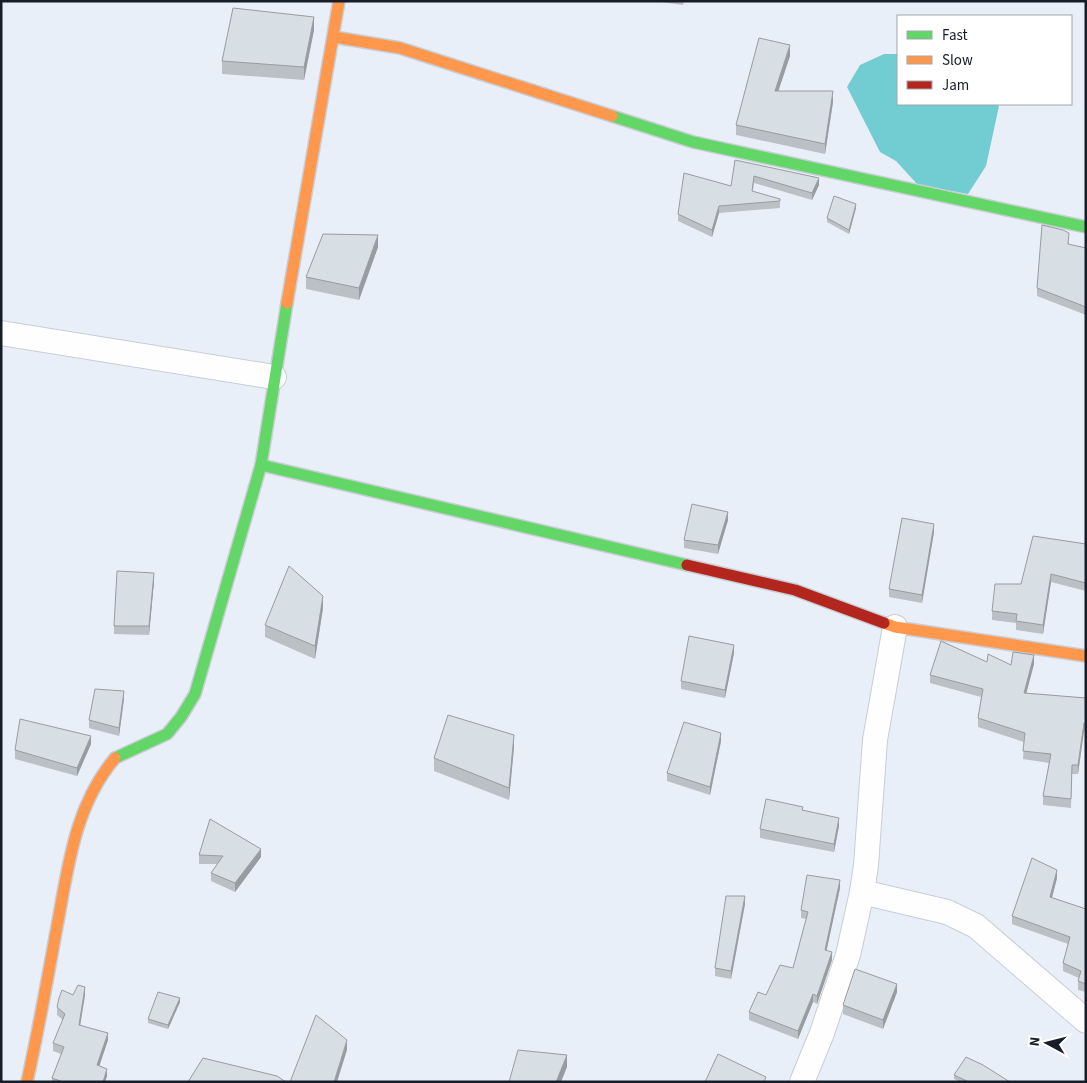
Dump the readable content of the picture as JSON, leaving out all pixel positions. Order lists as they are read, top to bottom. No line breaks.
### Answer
{"legend":["Fast","Slow","Jam"],"north":"left"}
